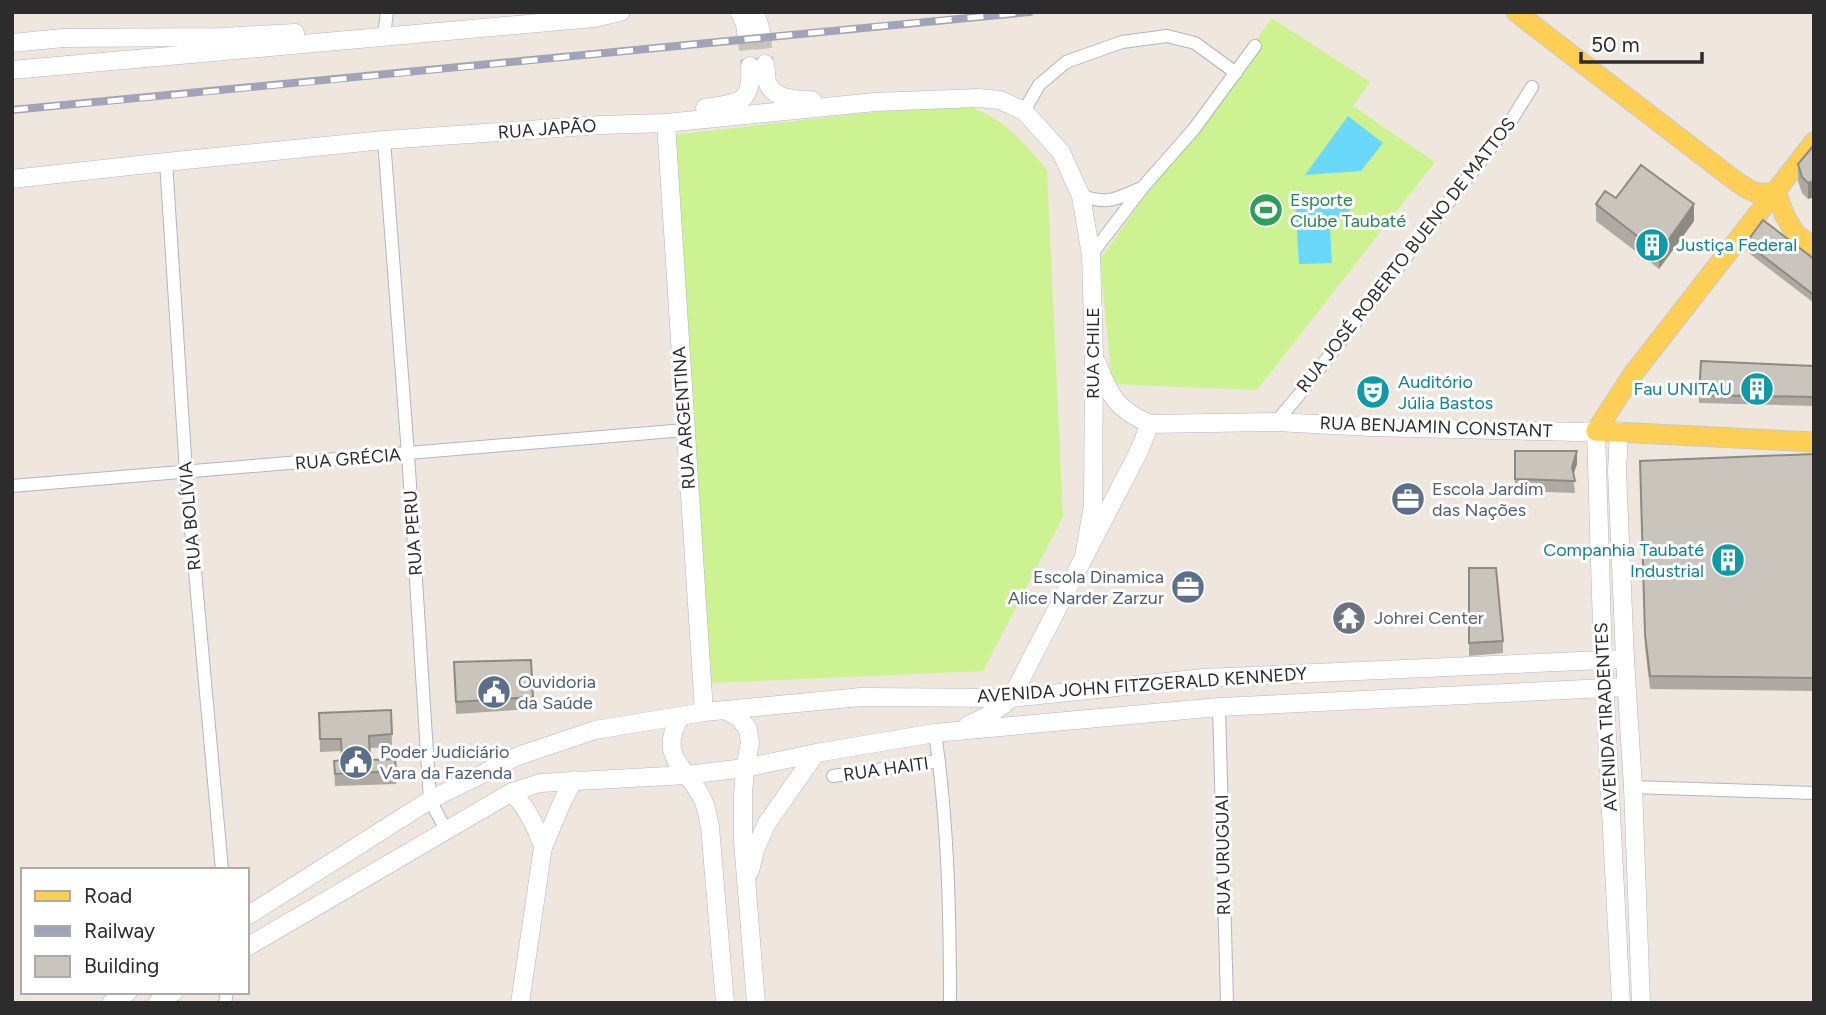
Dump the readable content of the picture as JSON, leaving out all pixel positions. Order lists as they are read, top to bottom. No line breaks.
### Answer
{"streets":{"main road":["RUA JAPÃO","RUA CHILE","RUA ARGENTINA","RUA BENJAMIN CONSTANT","AVENIDA JOHN FITZGERALD KENNEDY","AVENIDA TIRADENTES"],"street":["RUA JOSÉ ROBERTO BUENO DE MATTOS","RUA GRÉCIA","RUA BOLÍVIA","RUA PERU","RUA HAITI","RUA URUGUAI"]},"crossings":[["RUA JAPÃO","RUA CHILE"],["RUA JAPÃO","RUA ARGENTINA"],["RUA JAPÃO","RUA BOLÍVIA"],["RUA JAPÃO","RUA PERU"],["RUA JOSÉ ROBERTO BUENO DE MATTOS","RUA BENJAMIN CONSTANT"],["RUA CHILE","RUA BENJAMIN CONSTANT"],["RUA CHILE","AVENIDA JOHN FITZGERALD KENNEDY"],["RUA ARGENTINA","RUA GRÉCIA"],["RUA ARGENTINA","AVENIDA JOHN FITZGERALD KENNEDY"],["RUA BENJAMIN CONSTANT","AVENIDA TIRADENTES"],["RUA GRÉCIA","RUA BOLÍVIA"],["RUA GRÉCIA","RUA PERU"],["RUA PERU","AVENIDA JOHN FITZGERALD KENNEDY"],["AVENIDA JOHN FITZGERALD KENNEDY","AVENIDA TIRADENTES"],["AVENIDA JOHN FITZGERALD KENNEDY","RUA URUGUAI"]],"places":{"sports":["Esporte Clube Taubaté"],"building":["Justiça Federal","Fau UNITAU","Companhia Taubaté Industrial"],"theatre":["Auditório Júlia Bastos"],"office":["Escola Jardim das Nações","Escola Dinamica Alice Narder Zarzur"],"temple":["Johrei Center"],"public building":["Ouvidoria da Saúde","Poder Judiciário Vara da Fazenda"]},"legend":["Road","Railway","Building"],"scale_bar":"50 m"}
